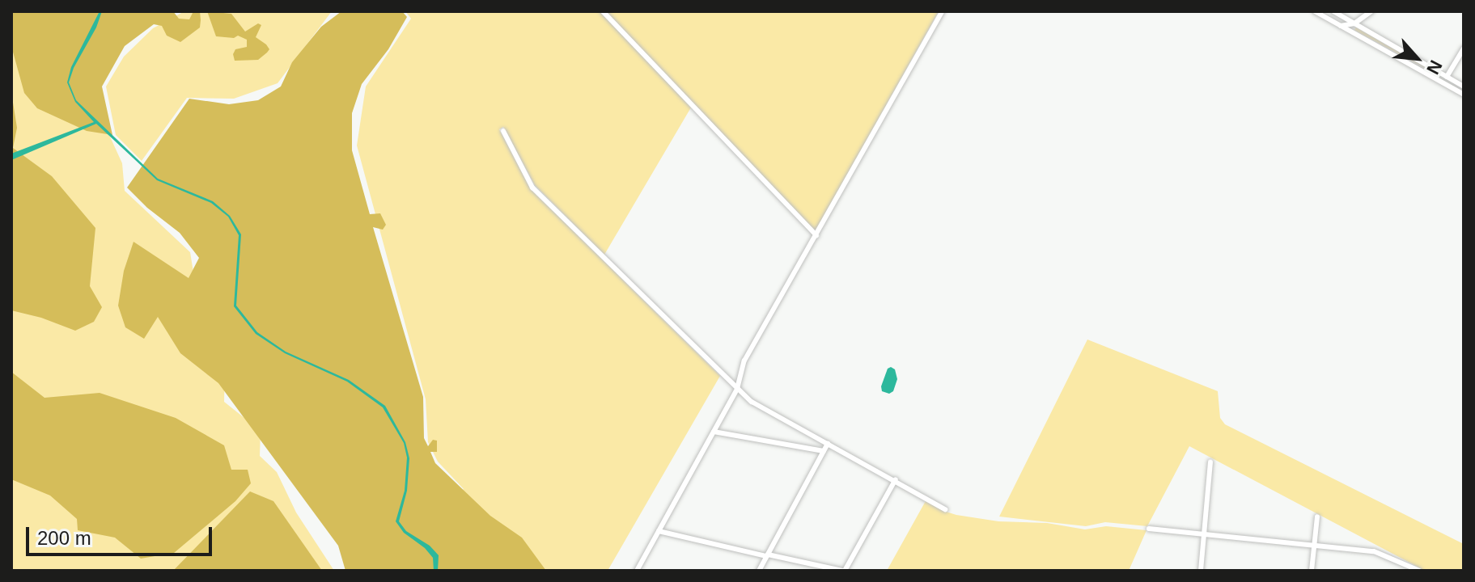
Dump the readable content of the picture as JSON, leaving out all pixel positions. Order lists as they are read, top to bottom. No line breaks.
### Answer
{"scale_bar":"200 m","north":"bottom right"}
